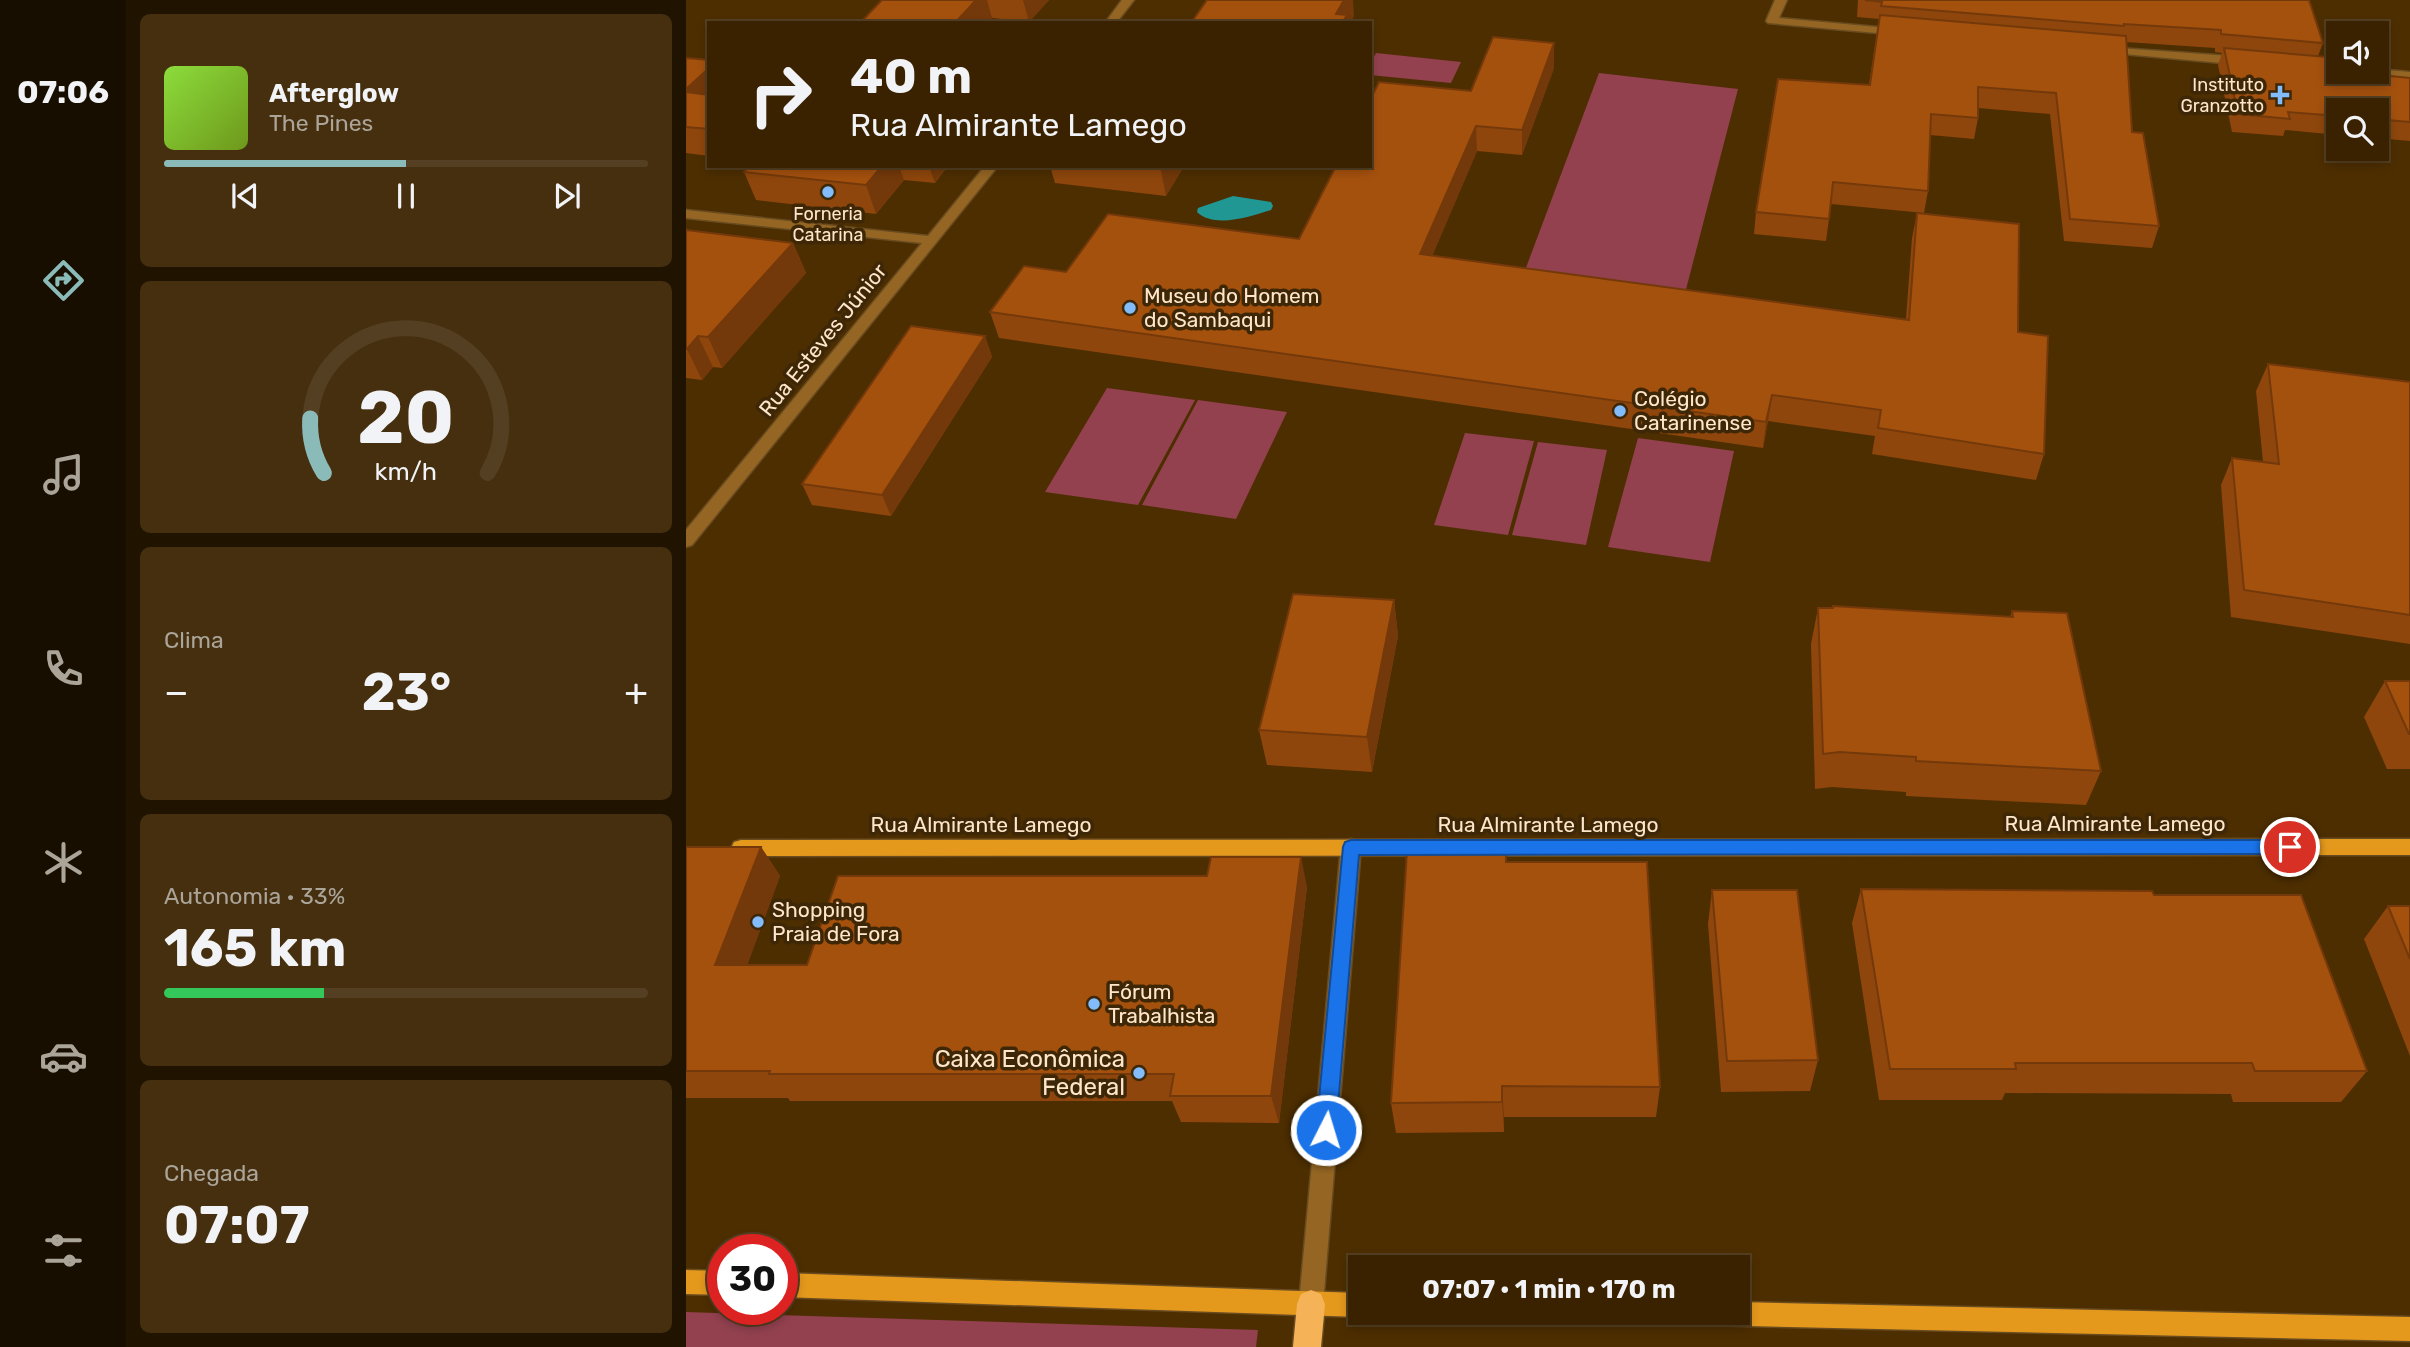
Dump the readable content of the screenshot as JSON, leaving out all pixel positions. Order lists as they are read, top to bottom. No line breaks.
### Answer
{"streets":{"main road":["Rua Almirante Lamego"],"street":["Rua Esteves Júnior"]},"places":{"health":["Instituto Granzotto"],"other":["Forneria Catarina","Museu do Homem do Sambaqui","Colégio Catarinense","Shopping Praia de Fora","Fórum Trabalhista","Caixa Econômica Federal"]},"page":{"tabs":"07:06","turn":["40 m","Rua Almirante Lamego"],"song":["Afterglow","The Pines"],"tile":["Clima",["Autonomia · 33%","165 km"],["Chegada","07:07"]],"heat":["−","23°","+"],"limit":"30","trip":"07:07 · 1 min · 170 m","gauge":["20","km/h"]}}
